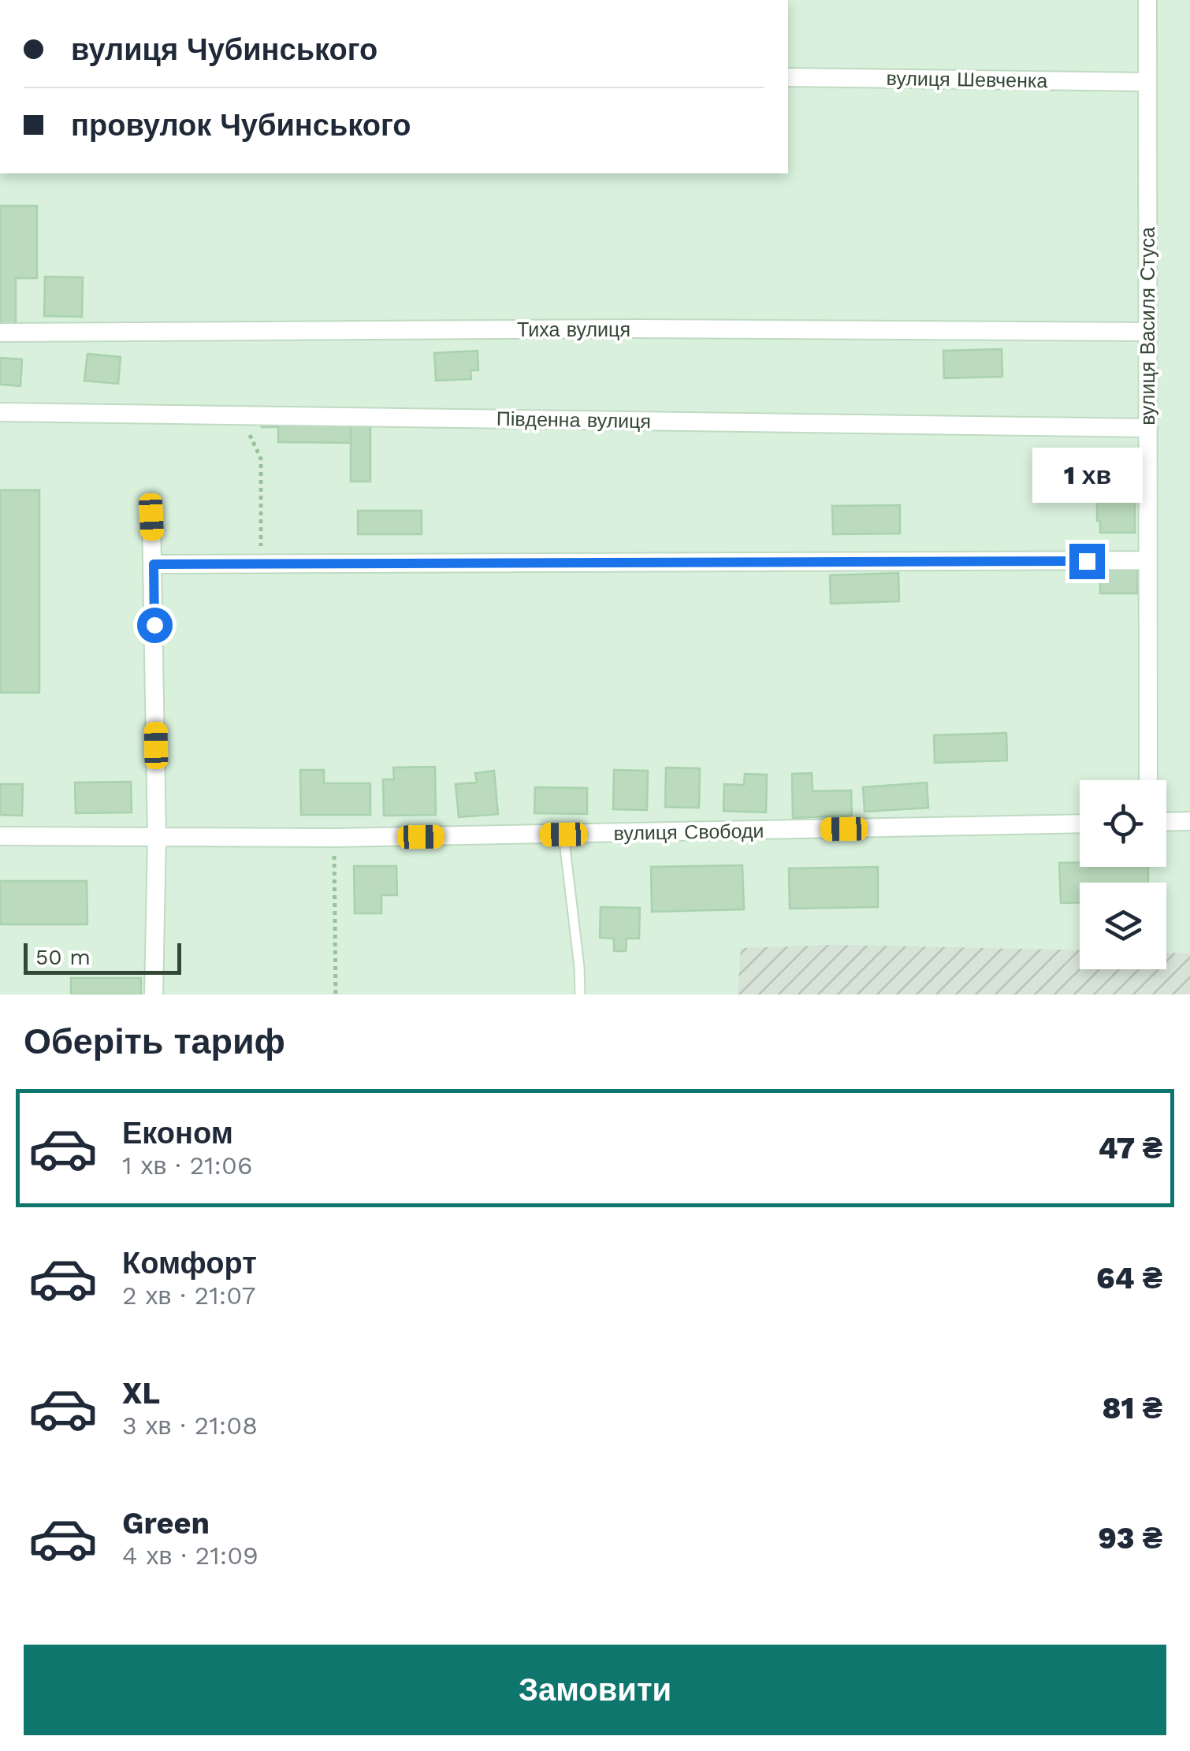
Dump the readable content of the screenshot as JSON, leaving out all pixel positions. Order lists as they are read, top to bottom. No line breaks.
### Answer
{"streets":{"street":["вулиця Шевченка","вулиця Василя Стуса","Тиха вулиця","Південна вулиця","вулиця Свободи"]},"crossings":[["вулиця Шевченка","вулиця Василя Стуса"],["вулиця Василя Стуса","Тиха вулиця"],["вулиця Василя Стуса","Південна вулиця"]],"scale_bar":"50 m","page":{"banner":["вулиця Чубинського","провулок Чубинського"],"bubble":"1 хв","scale":"50 m","heading":"Оберіть тариф","list":[{"name":"Економ","note":"1 хв · 21:06","value":"47 ₴"},{"name":"Комфорт","note":"2 хв · 21:07","value":"64 ₴"},{"name":"XL","note":"3 хв · 21:08","value":"81 ₴"},{"name":"Green","note":"4 хв · 21:09","value":"93 ₴"}],"buttons":"Замовити"}}
